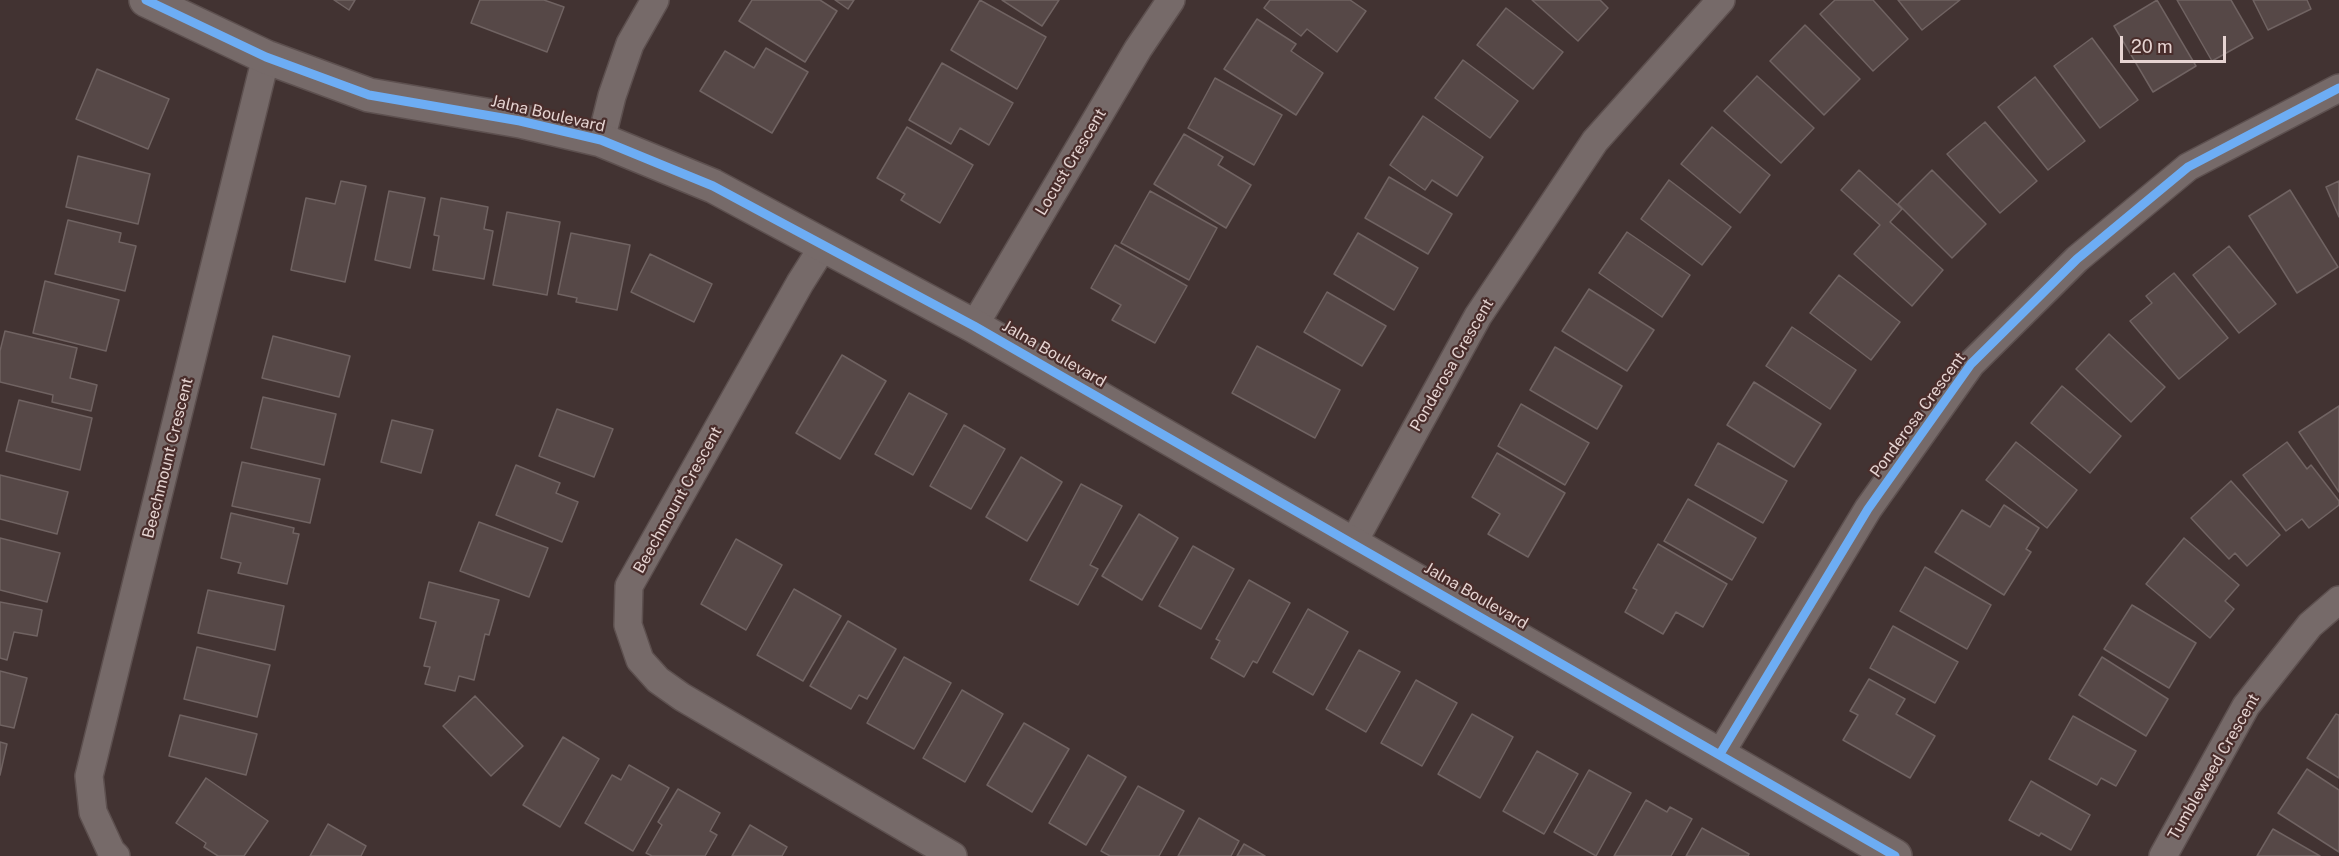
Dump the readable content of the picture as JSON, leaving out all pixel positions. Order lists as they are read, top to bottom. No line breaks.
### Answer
{"streets":{"street":["Jalna Boulevard","Locust Crescent","Ponderosa Crescent","Beechmount Crescent","Tumbleweed Crescent"]},"crossings":[["Jalna Boulevard","Locust Crescent"],["Jalna Boulevard","Ponderosa Crescent"],["Jalna Boulevard","Beechmount Crescent"]],"scale_bar":"20 m"}
